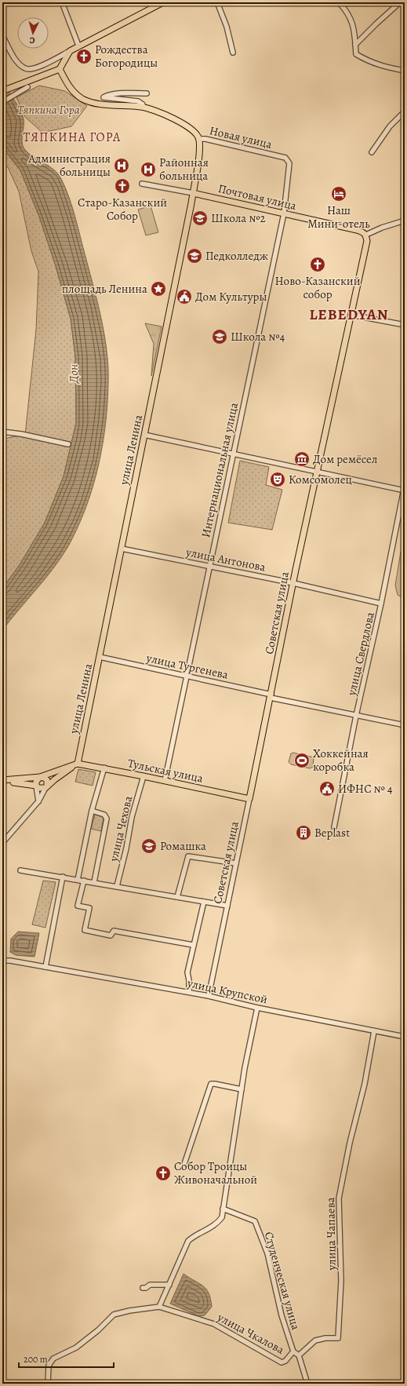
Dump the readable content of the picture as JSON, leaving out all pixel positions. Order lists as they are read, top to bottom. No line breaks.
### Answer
{"streets":{"main road":["Новая улица","Почтовая улица","улица Ленина","Советская улица","Тульская улица"],"street":["Интернациональная улица","улица Антонова","улица Свердлова","улица Тургенева","улица Чехова","улица Крупской","улица Чапаева","Студенческая улица","улица Чкалова"]},"crossings":[["Новая улица","улица Ленина"],["Новая улица","Интернациональная улица"],["Почтовая улица","улица Ленина"],["Почтовая улица","Интернациональная улица"],["Почтовая улица","Советская улица"],["улица Ленина","улица Антонова"],["улица Ленина","улица Тургенева"],["улица Ленина","Тульская улица"],["Интернациональная улица","улица Антонова"],["Интернациональная улица","улица Тургенева"],["Интернациональная улица","Тульская улица"],["улица Антонова","Советская улица"],["улица Антонова","улица Свердлова"],["Советская улица","улица Тургенева"],["Советская улица","Тульская улица"],["Советская улица","улица Крупской"],["улица Свердлова","улица Тургенева"],["Тульская улица","улица Чехова"],["улица Крупской","улица Чапаева"],["Студенческая улица","улица Чкалова"]],"districts":["ТЯПКИНА ГОРА","LEBEDYAN"],"water":["Дон"],"parks":["Тяпкина Гора"],"places":{"church":["Рождества Богородицы","Старо-Казанский Собор","Ново-Казанский собор","Собор Троицы Живоначальной"],"hospital":["Администрация больницы","Районная больница"],"hotel":["Наш Мини-отель"],"school or university":["Школа №2","Педколледж","Школа №4","Ромашка"],"place":["площадь Ленина"],"public building":["Дом Культуры","ИФНС № 4"],"museum":["Дом ремёсел"],"theatre":["Комсомолец"],"sports":["Хоккейная коробка"],"building":["Beplast"]},"scale_bar":"200 m","north":"bottom"}
